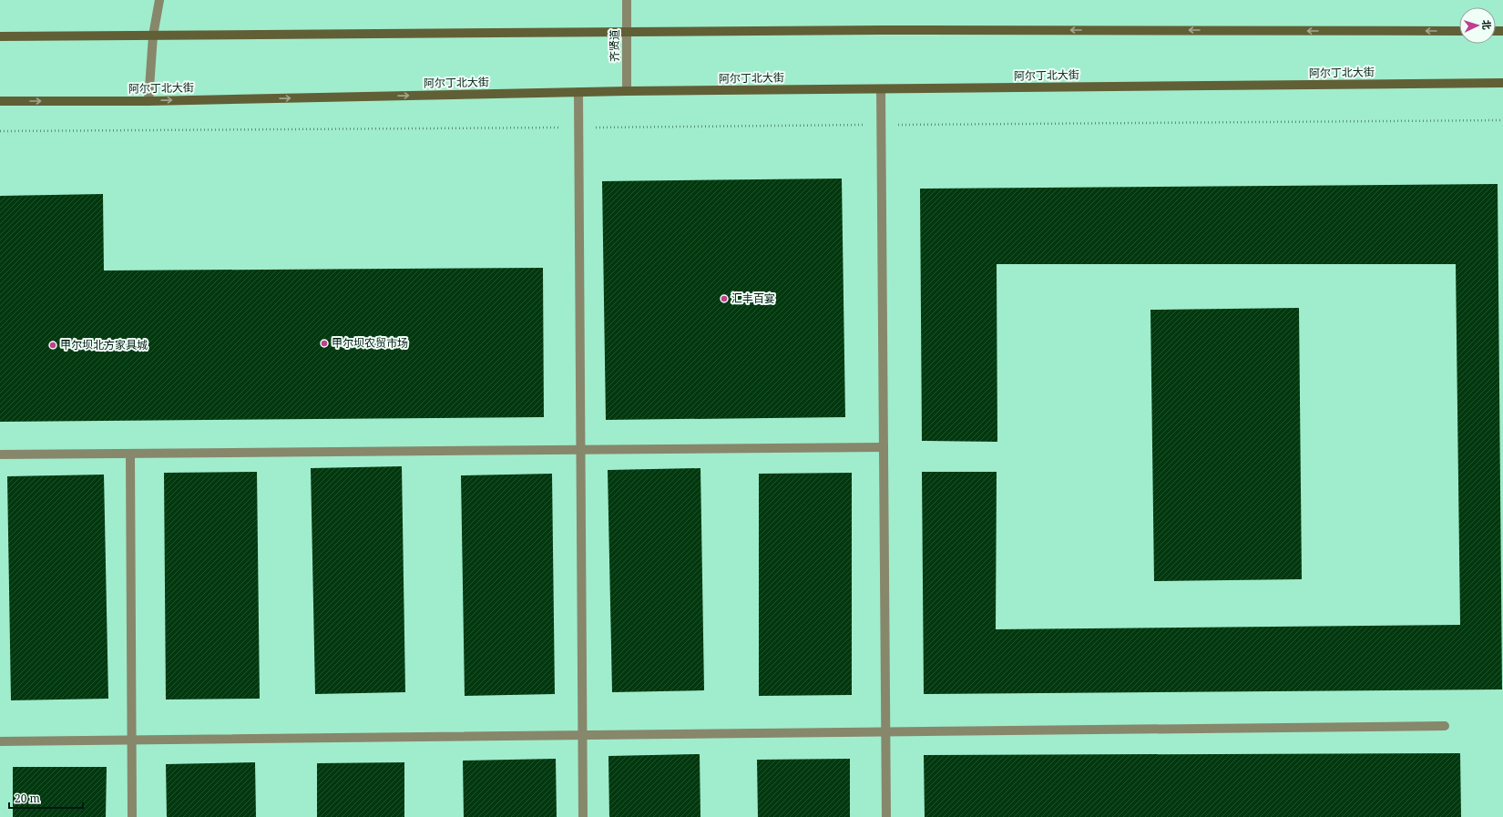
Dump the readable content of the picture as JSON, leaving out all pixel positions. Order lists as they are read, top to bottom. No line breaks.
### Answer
{"streets":{"main road":["阿尔丁北大街"],"street":["齐贤道"]},"crossings":[["齐贤道","阿尔丁北大街"]],"places":["汇丰百宴","甲尔坝农贸市场","甲尔坝北方家具城"],"scale_bar":"20 m","north":"right"}
